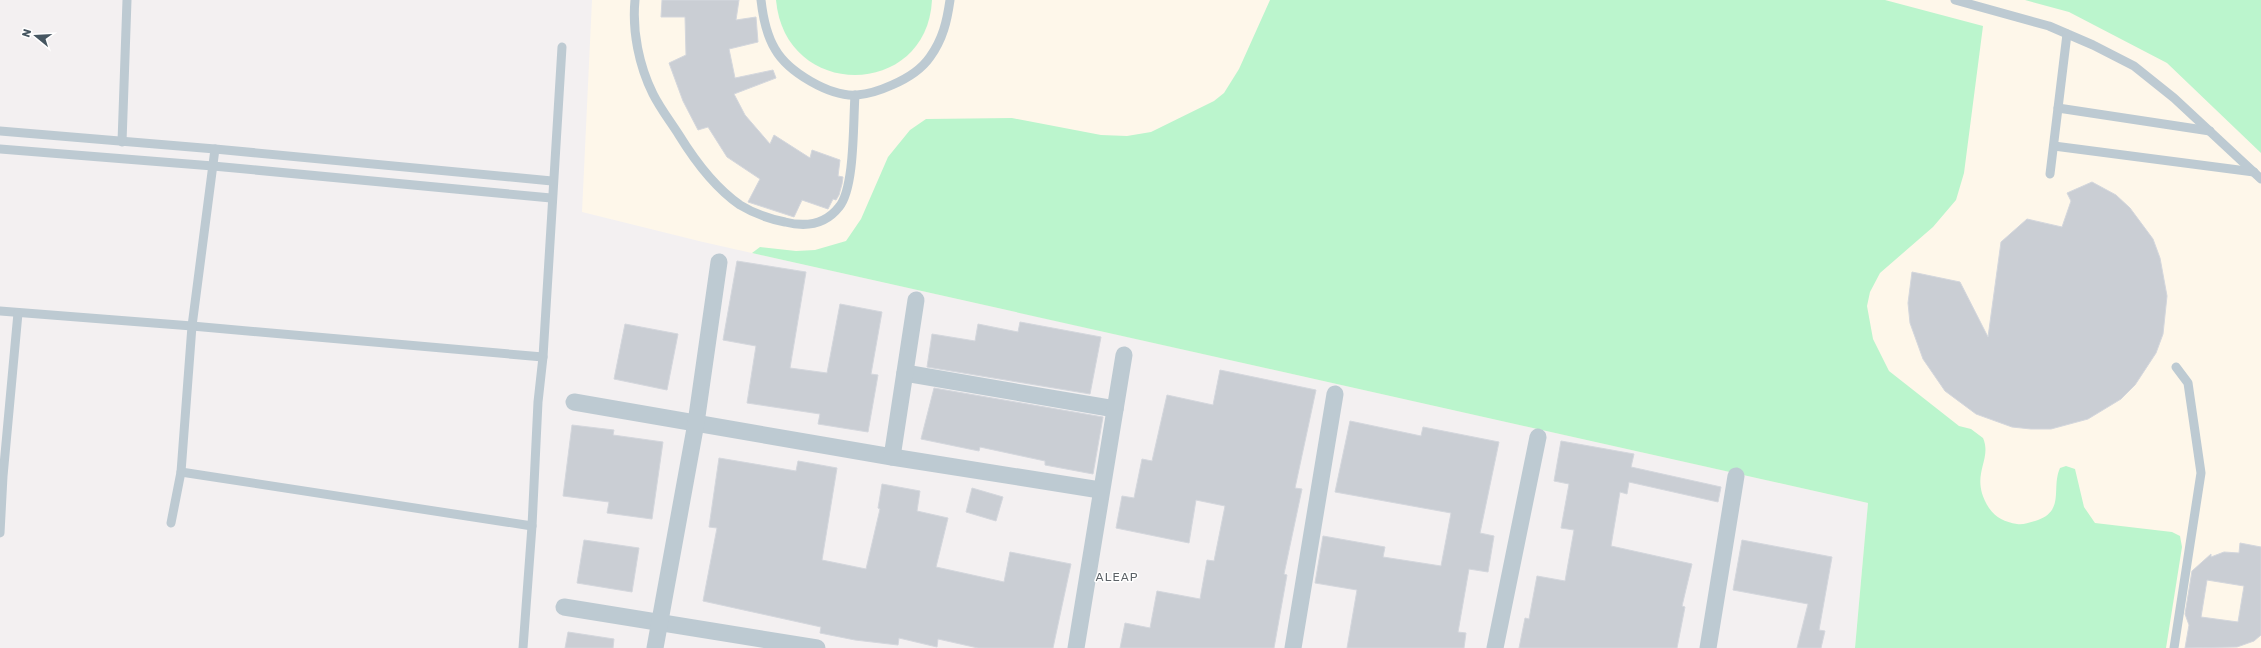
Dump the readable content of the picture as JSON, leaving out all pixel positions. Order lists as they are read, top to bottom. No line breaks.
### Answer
{"districts":["ALEAP"],"north":"left"}
